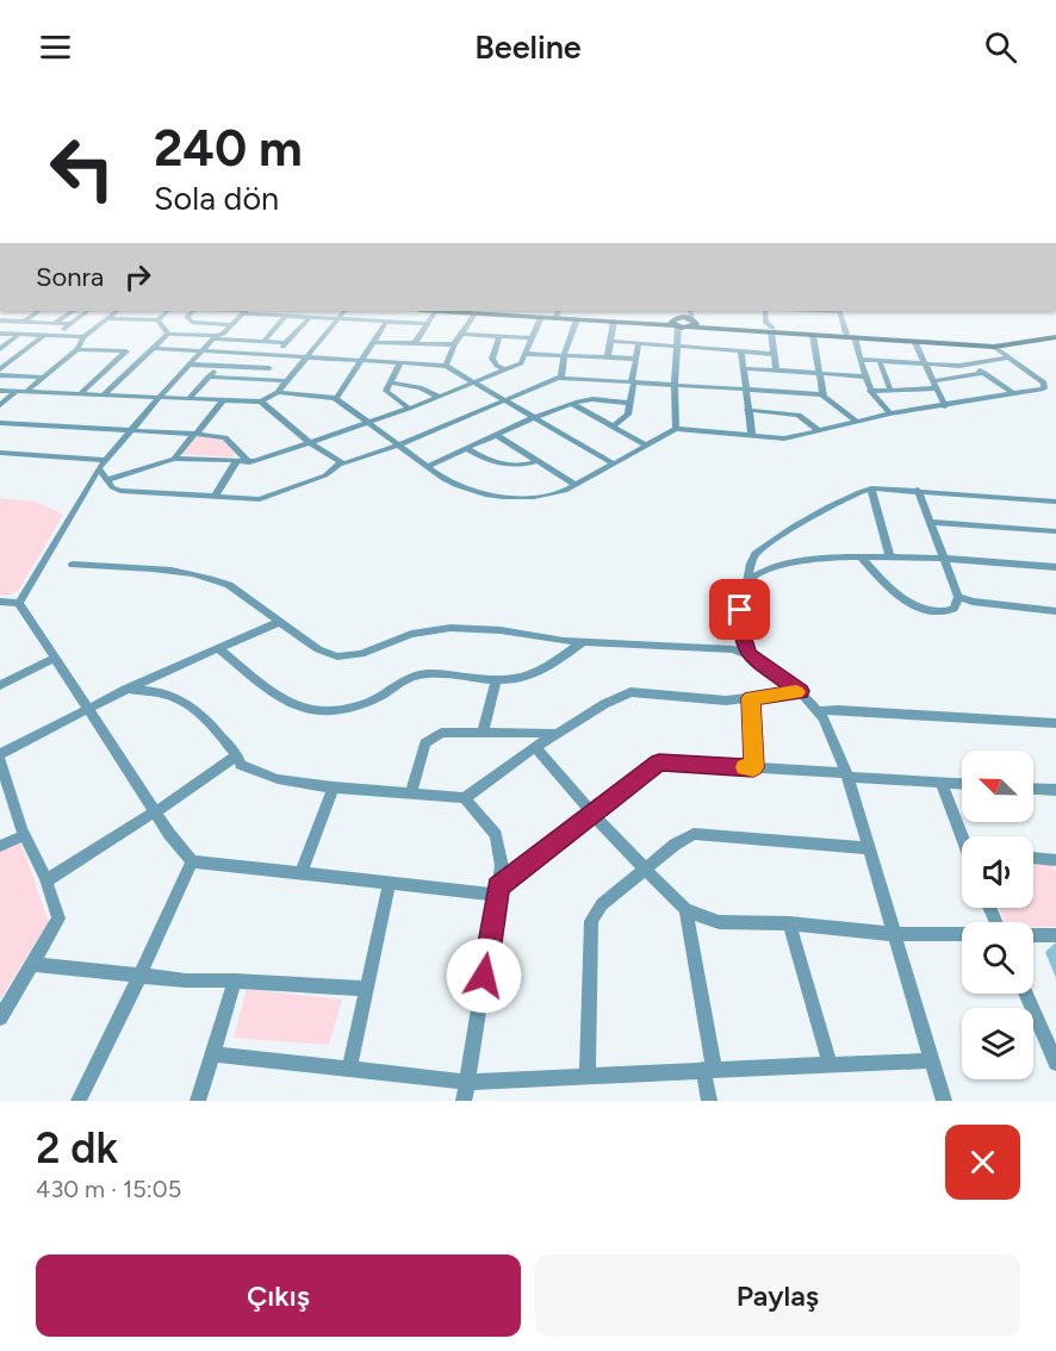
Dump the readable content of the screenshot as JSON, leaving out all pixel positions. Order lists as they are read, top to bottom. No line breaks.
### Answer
{"north":"top left","page":{"header":"Beeline","turn":["240 m","Sola dön"],"then":"Sonra","heading":["2 dk","430 m · 15:05"],"buttons":["Çıkış","Paylaş"]}}
